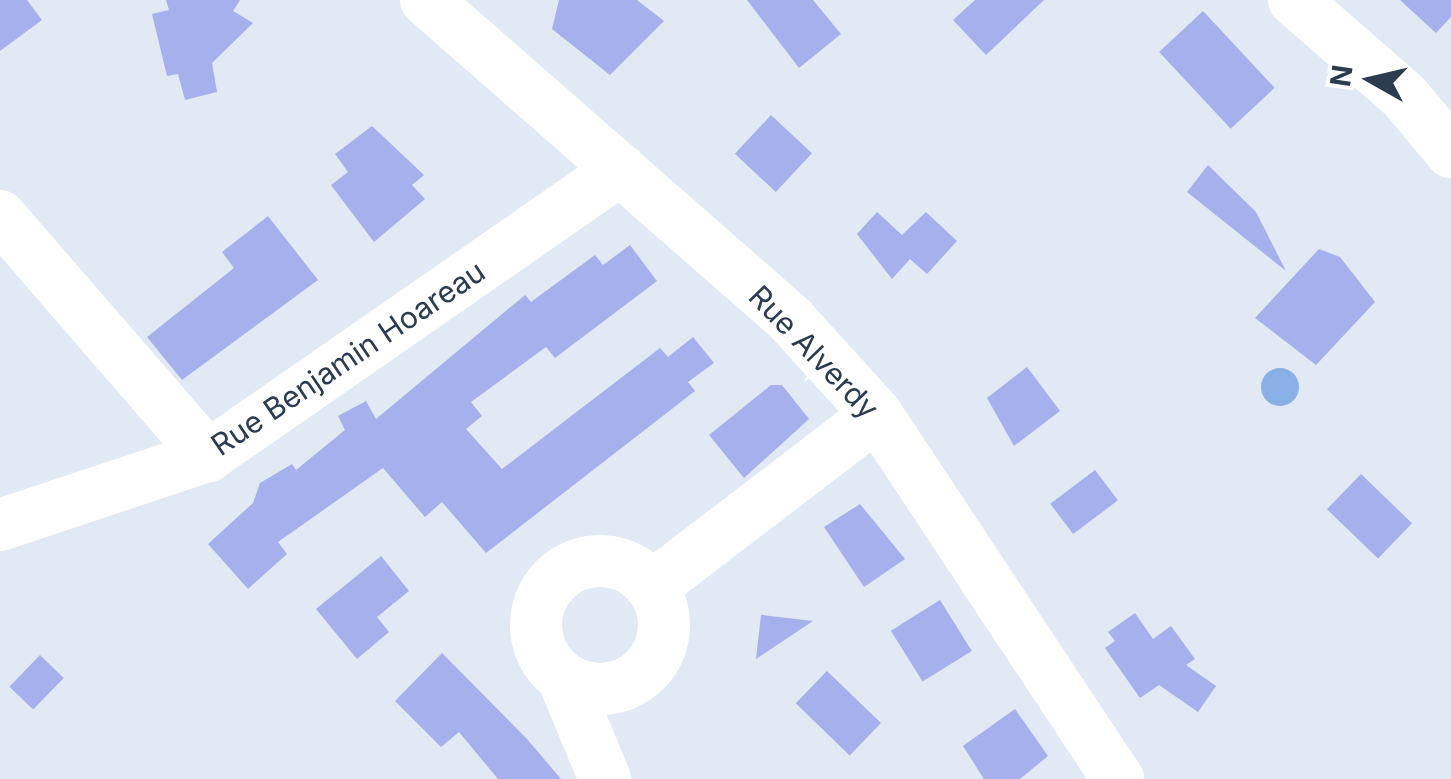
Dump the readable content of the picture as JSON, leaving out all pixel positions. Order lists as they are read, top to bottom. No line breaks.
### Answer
{"streets":{"street":["Rue Alverdy","Rue Benjamin Hoareau"]},"crossings":[["Rue Alverdy","Rue Benjamin Hoareau"]],"north":"left"}
